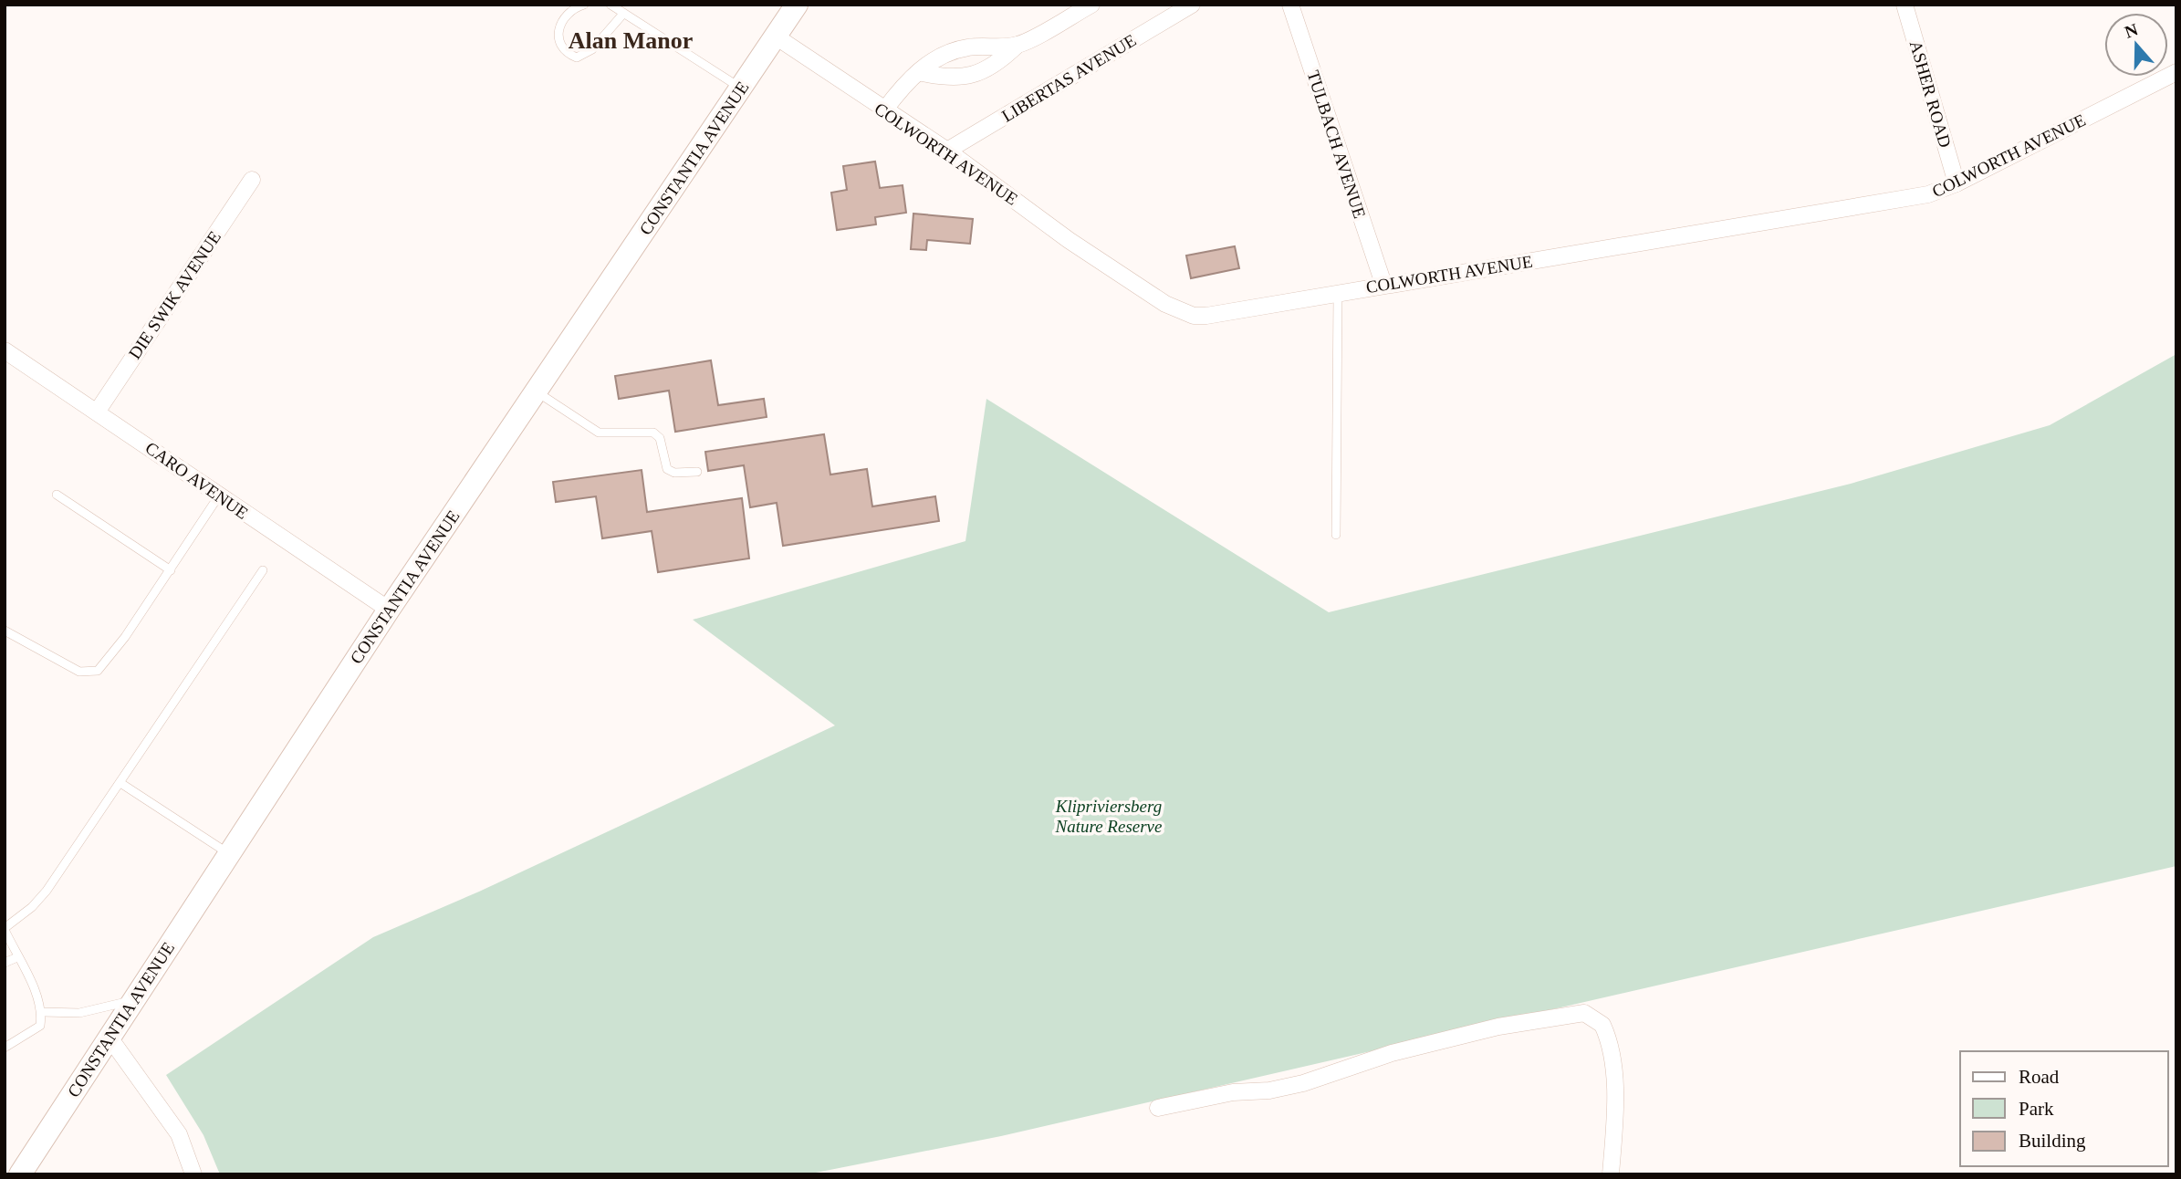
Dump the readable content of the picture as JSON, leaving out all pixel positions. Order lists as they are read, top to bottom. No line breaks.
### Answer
{"streets":{"street":["LIBERTAS AVENUE","ASHER ROAD","TULBACH AVENUE","COLWORTH AVENUE","CONSTANTIA AVENUE","DIE SWIK AVENUE","CARO AVENUE"]},"crossings":[["LIBERTAS AVENUE","COLWORTH AVENUE"],["ASHER ROAD","COLWORTH AVENUE"],["TULBACH AVENUE","COLWORTH AVENUE"],["COLWORTH AVENUE","CONSTANTIA AVENUE"],["CONSTANTIA AVENUE","CARO AVENUE"],["DIE SWIK AVENUE","CARO AVENUE"]],"districts":["Alan Manor"],"parks":["Klipriviersberg Nature Reserve"],"legend":["Road","Park","Building"],"north":"top"}
